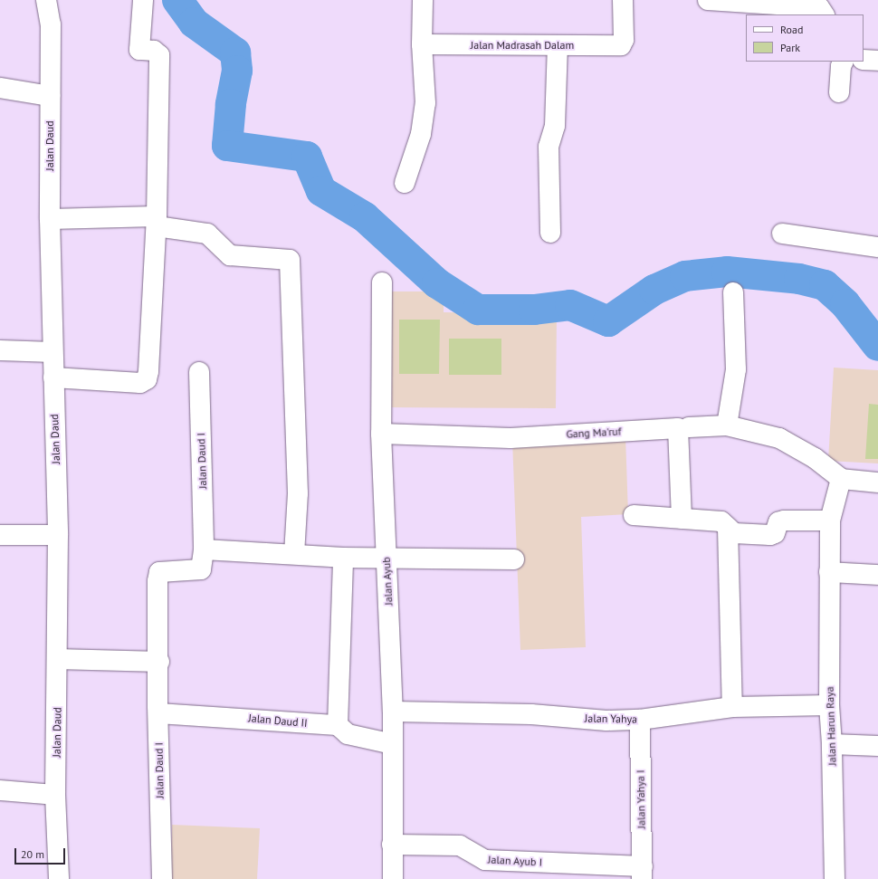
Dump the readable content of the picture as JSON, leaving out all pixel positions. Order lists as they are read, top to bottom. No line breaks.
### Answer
{"streets":{"street":["Jalan Madrasah Dalam","Jalan Daud","Gang Ma'ruf","Jalan Daud I","Jalan Ayub","Jalan Yahya","Jalan Daud II","Jalan Harun Raya","Jalan Yahya I","Jalan Ayub I"]},"crossings":[["Gang Ma'ruf","Jalan Ayub"],["Gang Ma'ruf","Jalan Harun Raya"],["Jalan Daud I","Jalan Daud II"],["Jalan Ayub","Jalan Yahya"],["Jalan Ayub","Jalan Ayub I"],["Jalan Yahya","Jalan Harun Raya"],["Jalan Yahya","Jalan Yahya I"],["Jalan Yahya I","Jalan Ayub I"]],"legend":["Road","Park"],"scale_bar":"20 m"}
